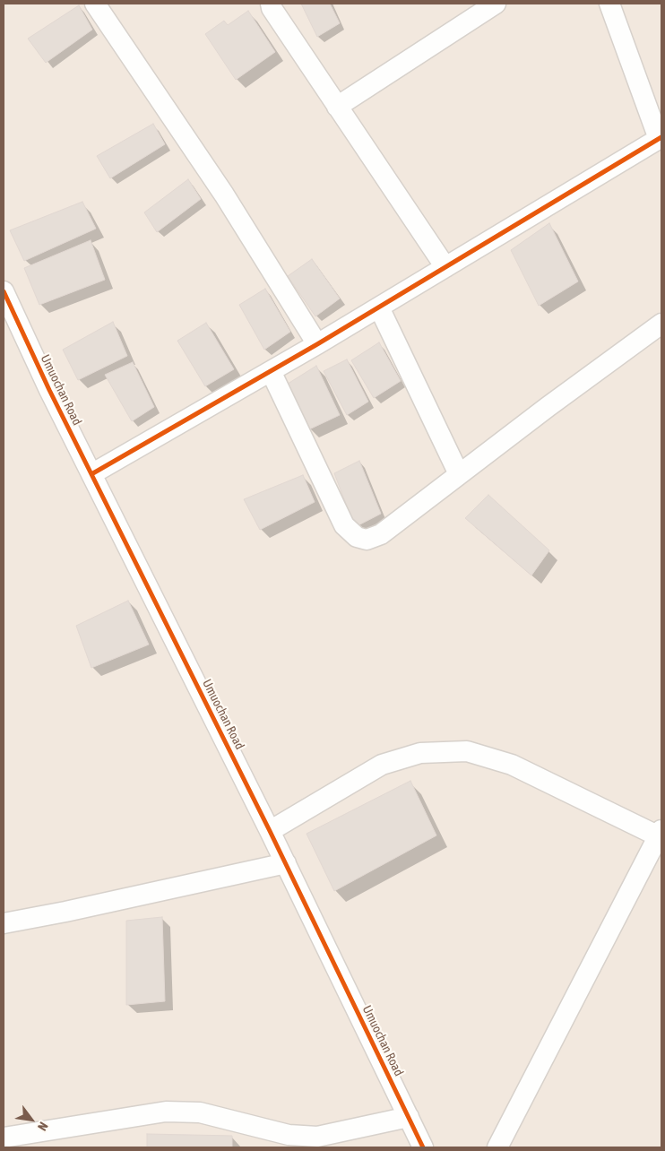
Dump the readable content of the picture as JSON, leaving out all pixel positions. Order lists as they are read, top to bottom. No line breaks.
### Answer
{"streets":{"street":["Umuochan Road"]},"north":"bottom right"}
